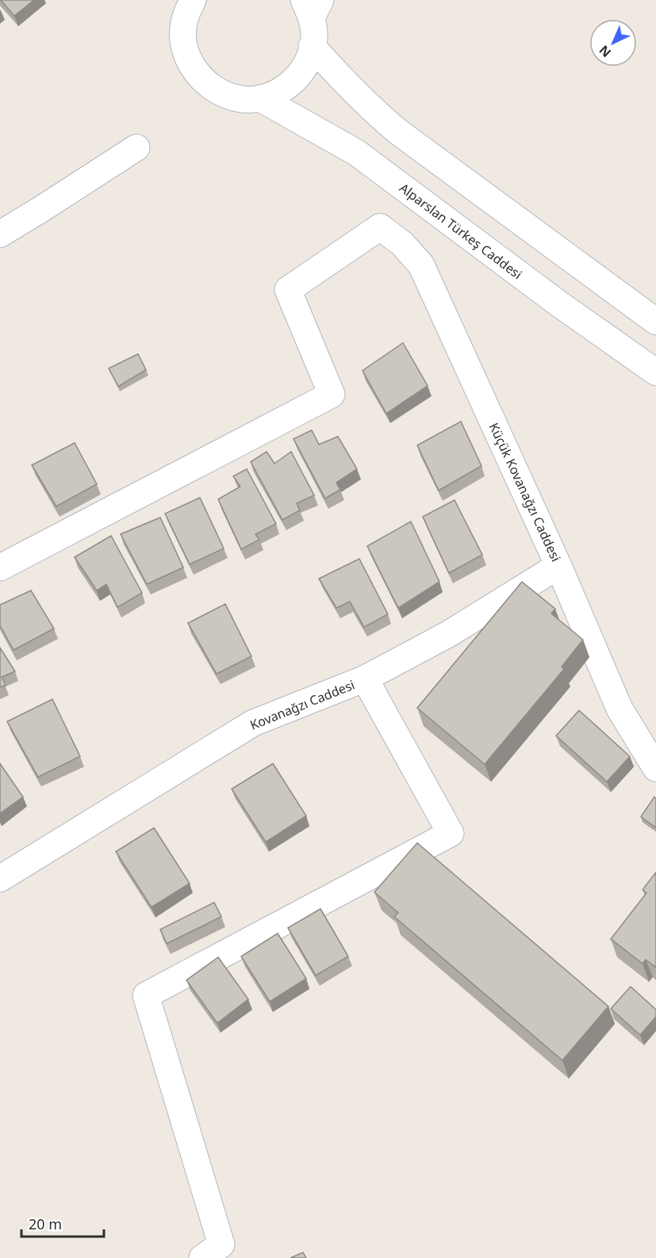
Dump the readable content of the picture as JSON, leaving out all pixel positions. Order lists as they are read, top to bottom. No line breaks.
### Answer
{"streets":{"street":["Alparslan Türkeş Caddesi","Küçük Kovanağzı Caddesi","Kovanağzı Caddesi"]},"crossings":[["Küçük Kovanağzı Caddesi","Kovanağzı Caddesi"]],"scale_bar":"20 m","north":"bottom left"}
